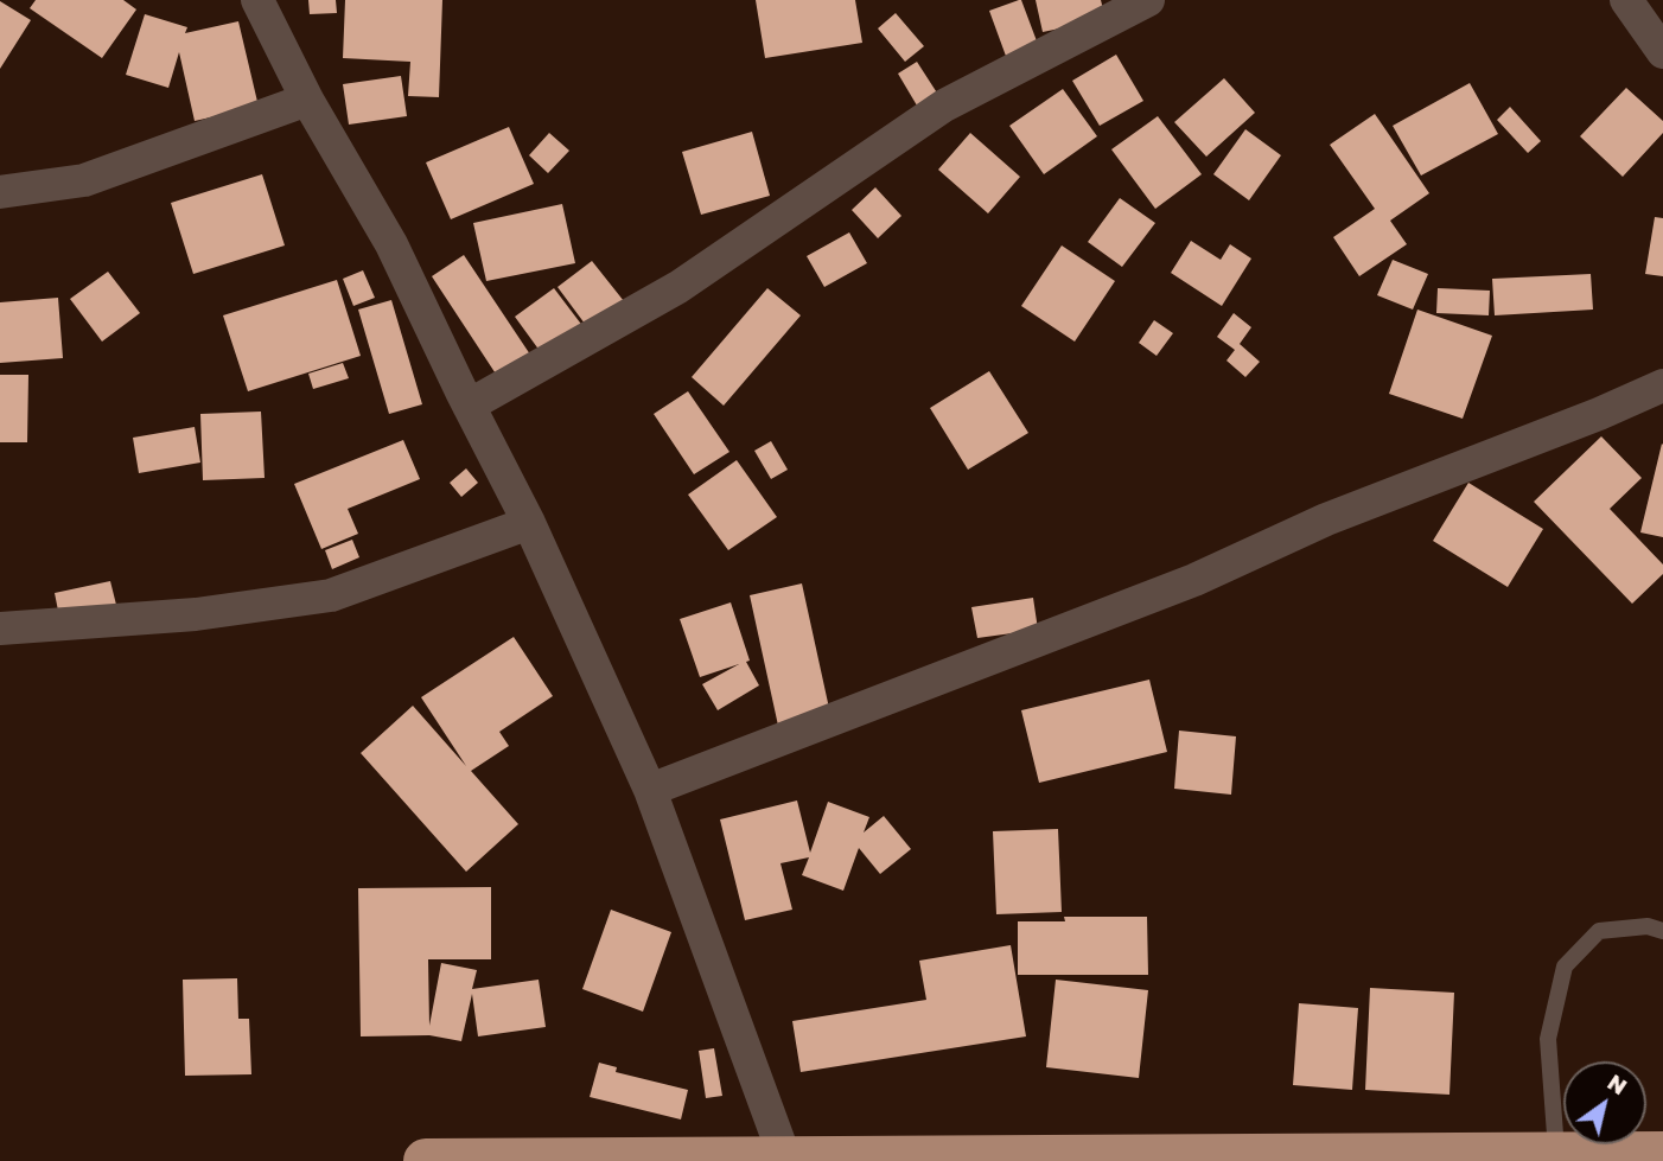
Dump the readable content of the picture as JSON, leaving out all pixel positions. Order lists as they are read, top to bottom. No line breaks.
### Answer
{"north":"top right"}
